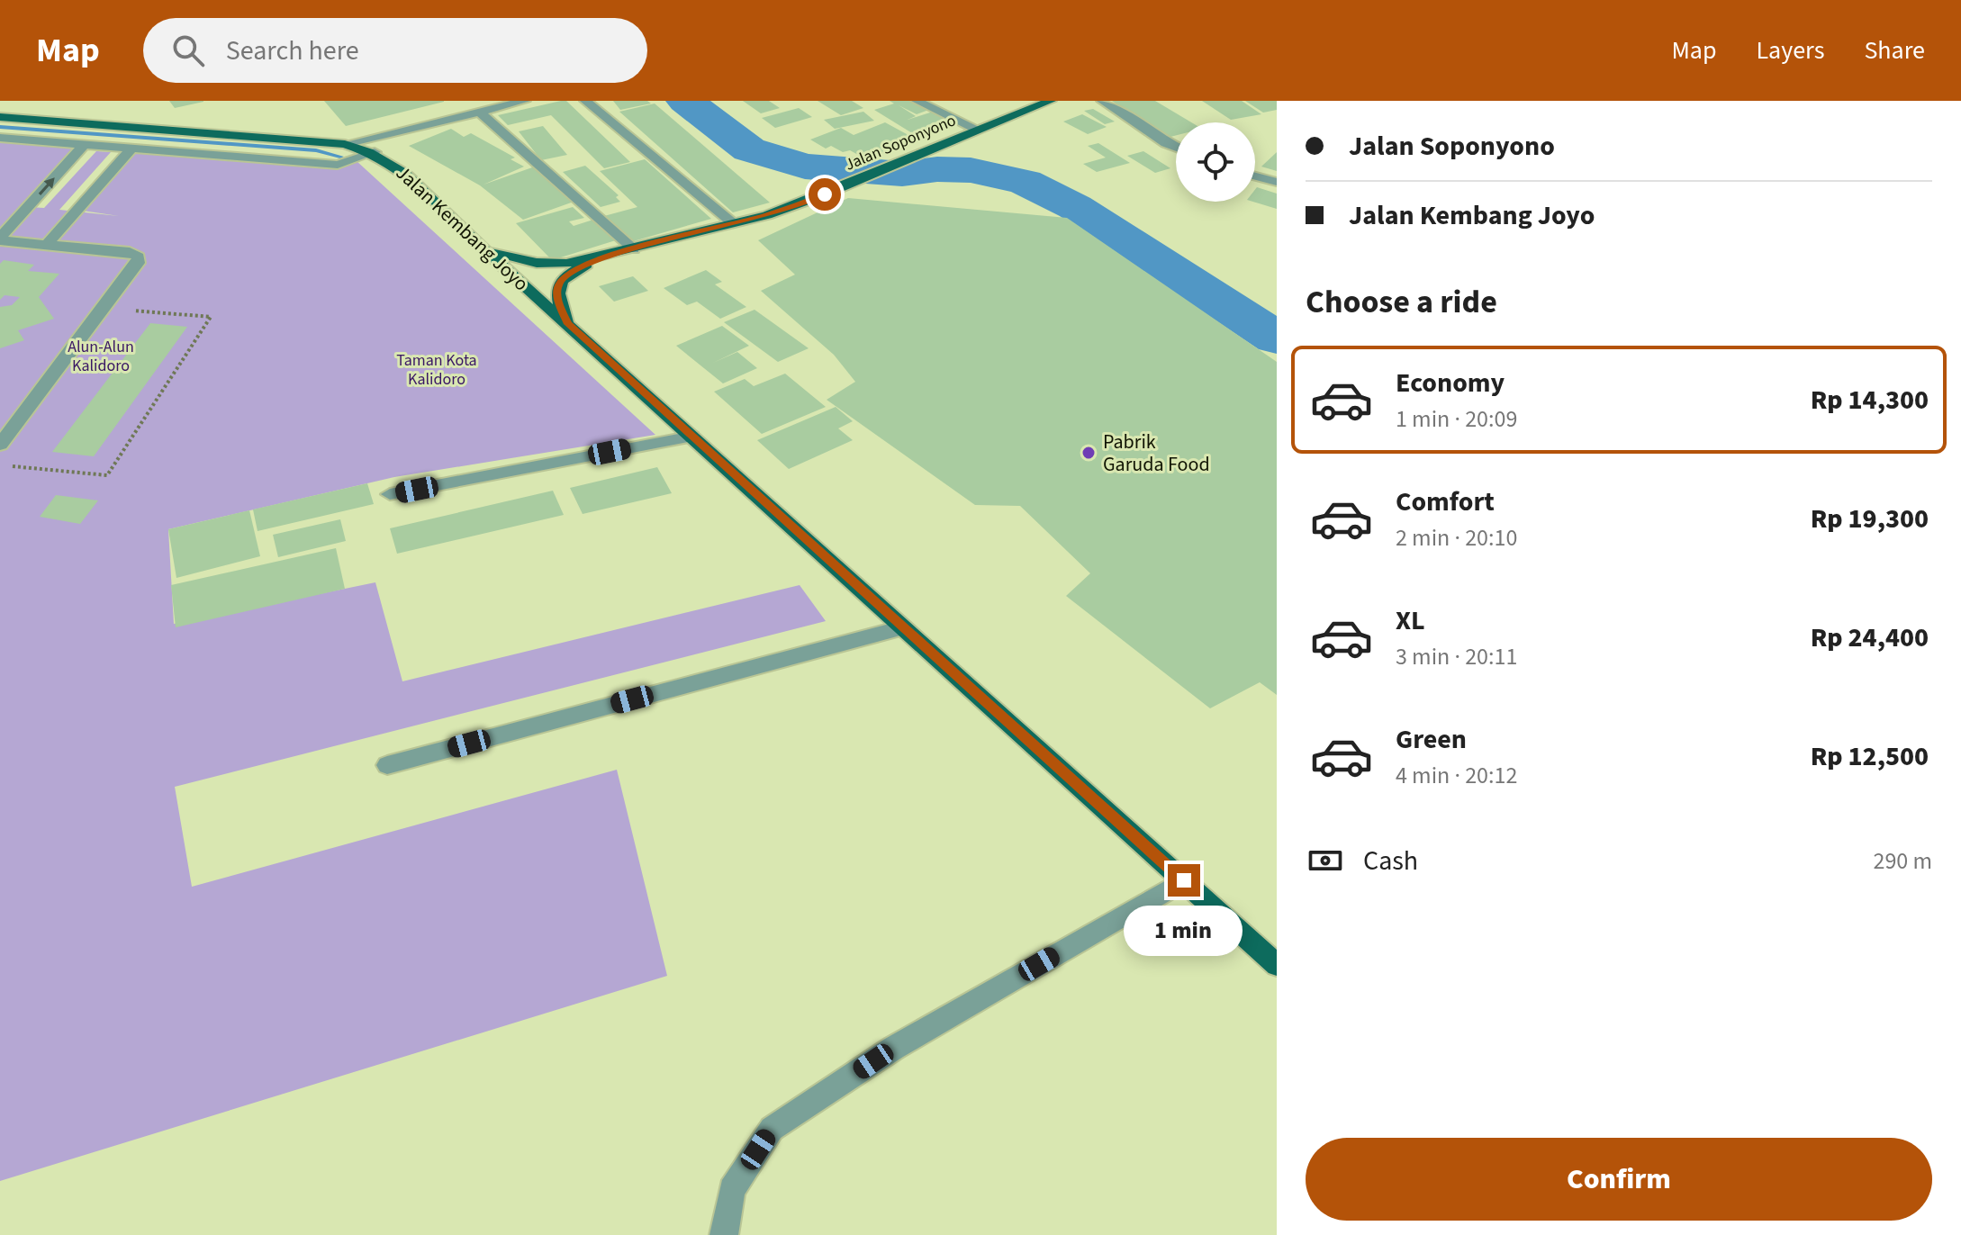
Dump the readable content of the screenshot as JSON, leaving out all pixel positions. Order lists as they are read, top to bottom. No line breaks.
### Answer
{"streets":{"main road":["Jalan Soponyono","Jalan Kembang Joyo"]},"parks":["Alun-Alun Kalidoro","Taman Kota Kalidoro"],"places":["Pabrik Garuda Food"],"page":{"header":"Map","search":"Search here","nav":["Map","Layers","Share"],"banner":["Jalan Soponyono","Jalan Kembang Joyo"],"heading":"Choose a ride","list":[{"name":"Economy","note":"1 min · 20:09","value":"Rp 14,300"},{"name":"Comfort","note":"2 min · 20:10","value":"Rp 19,300"},{"name":"XL","note":"3 min · 20:11","value":"Rp 24,400"},{"name":"Green","note":"4 min · 20:12","value":"Rp 12,500"}],"pay":["Cash","290 m"],"bubble":"1 min","buttons":"Confirm"}}
